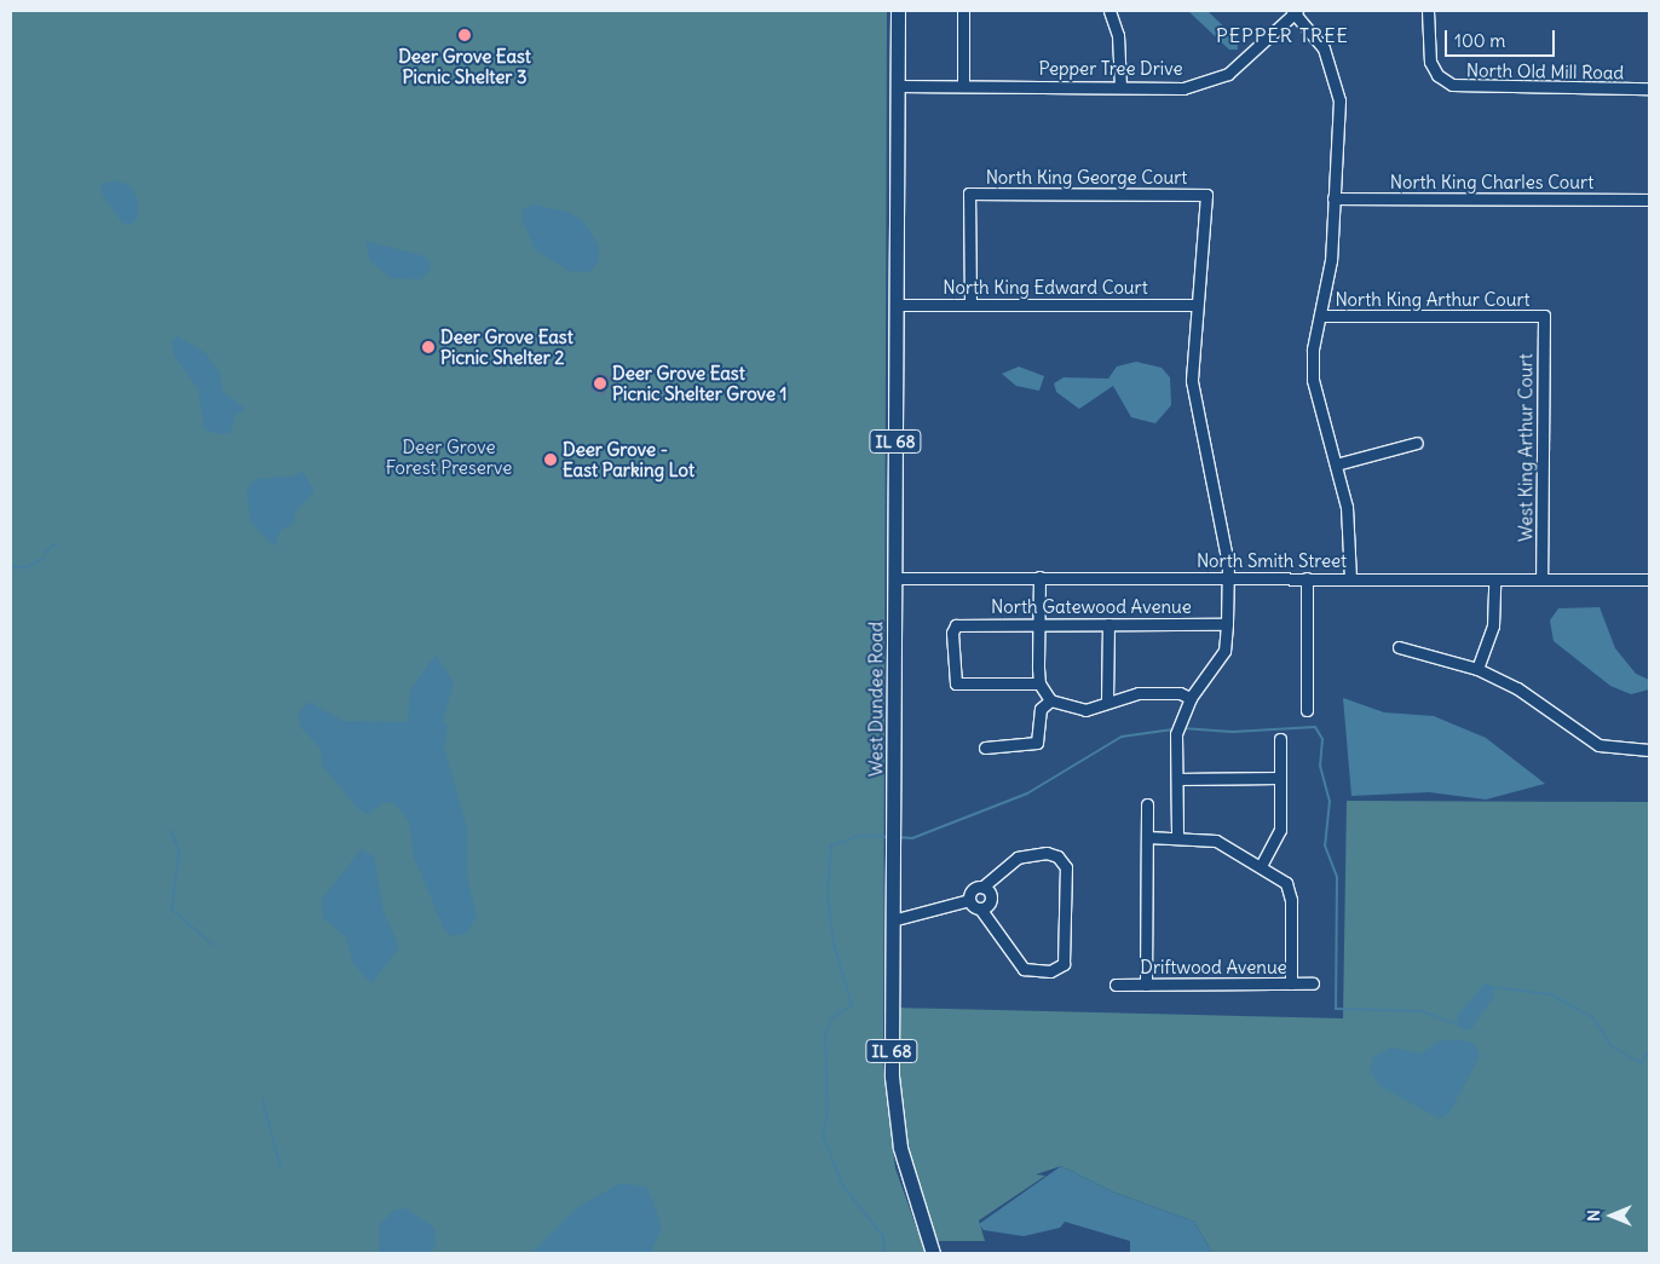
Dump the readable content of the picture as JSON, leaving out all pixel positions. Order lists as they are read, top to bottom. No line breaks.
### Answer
{"streets":{"main road":["IL 68","West Dundee Road"],"street":["Pepper Tree Drive","North Old Mill Road","North King George Court","North King Charles Court","North King Edward Court","North King Arthur Court","West King Arthur Court","North Smith Street","North Gatewood Avenue","Driftwood Avenue"]},"crossings":[["Pepper Tree Drive","IL 68"],["Pepper Tree Drive","West Dundee Road"],["North King George Court","North King Edward Court"],["North King Edward Court","West Dundee Road"],["North King Arthur Court","West King Arthur Court"],["IL 68","West Dundee Road"],["West King Arthur Court","North Smith Street"],["North Smith Street","West Dundee Road"]],"districts":["PEPPER TREE"],"parks":["Deer Grove Forest Preserve"],"places":["Deer Grove East Picnic Shelter 3","Deer Grove East Picnic Shelter 2","Deer Grove East Picnic Shelter Grove 1","Deer Grove - East Parking Lot"],"scale_bar":"100 m","north":"left"}
